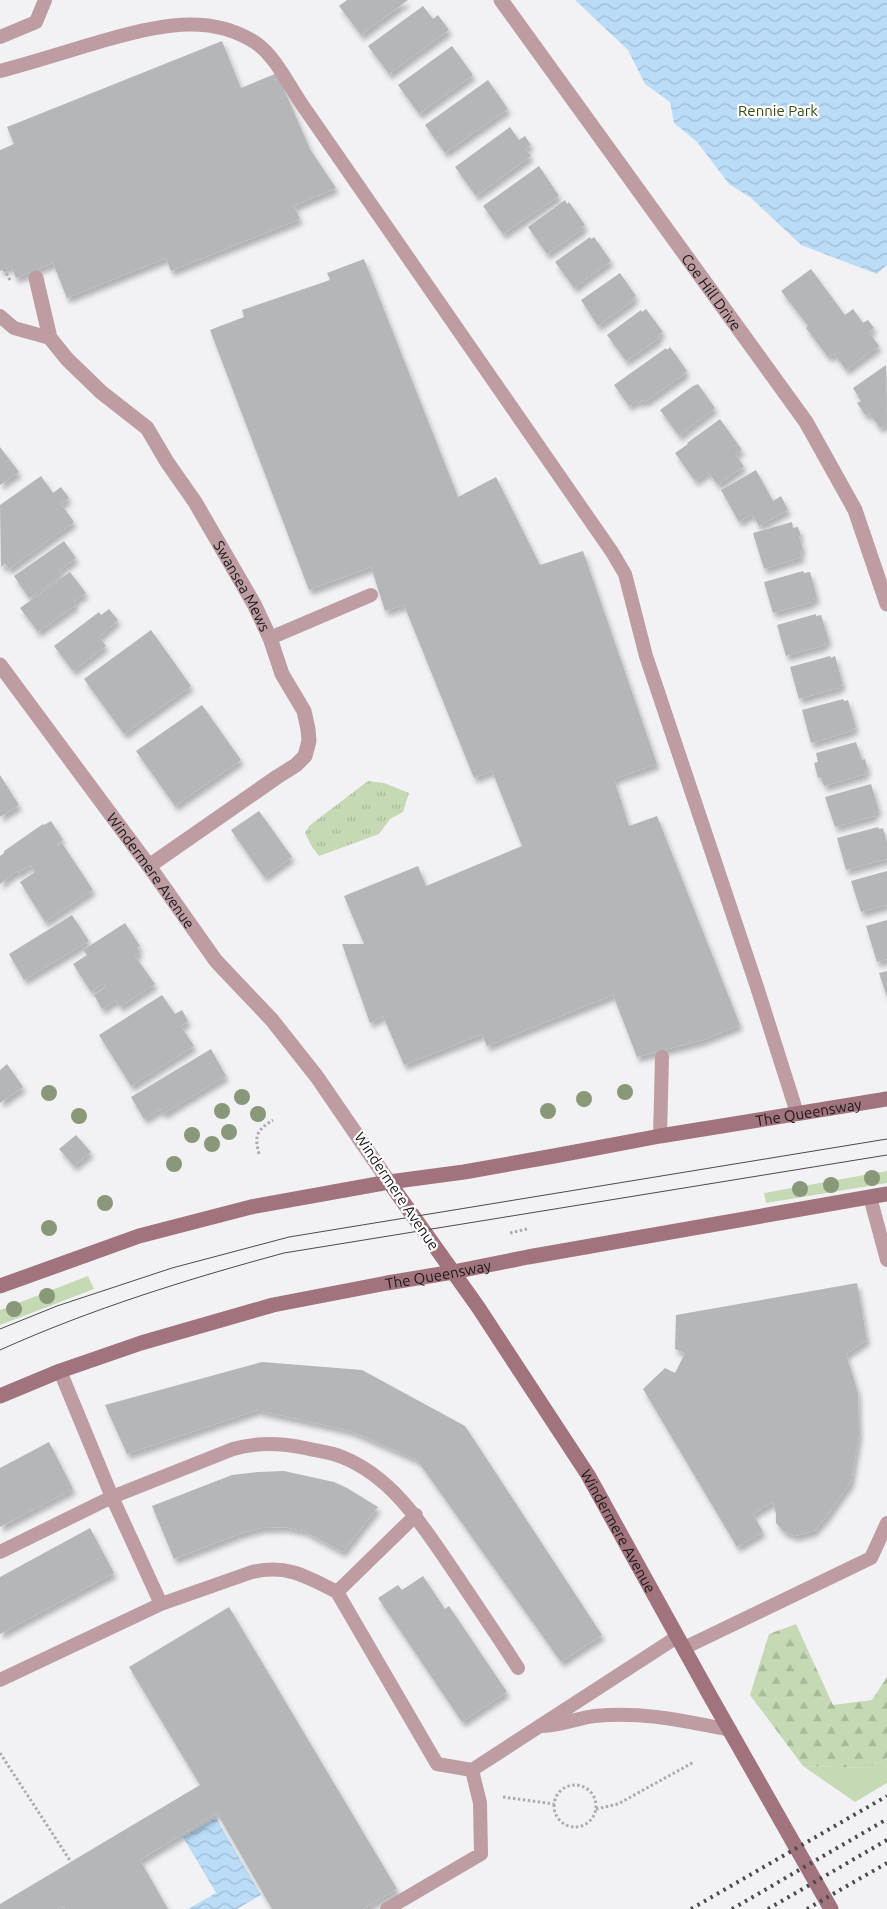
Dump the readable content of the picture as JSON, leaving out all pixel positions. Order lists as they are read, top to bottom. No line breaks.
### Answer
{"streets":{"main road":["Windermere Avenue","The Queensway"],"street":["Coe Hill Drive","Swansea Mews"]},"crossings":[["Swansea Mews","Windermere Avenue"],["Windermere Avenue","The Queensway"]],"parks":["Rennie Park"]}
